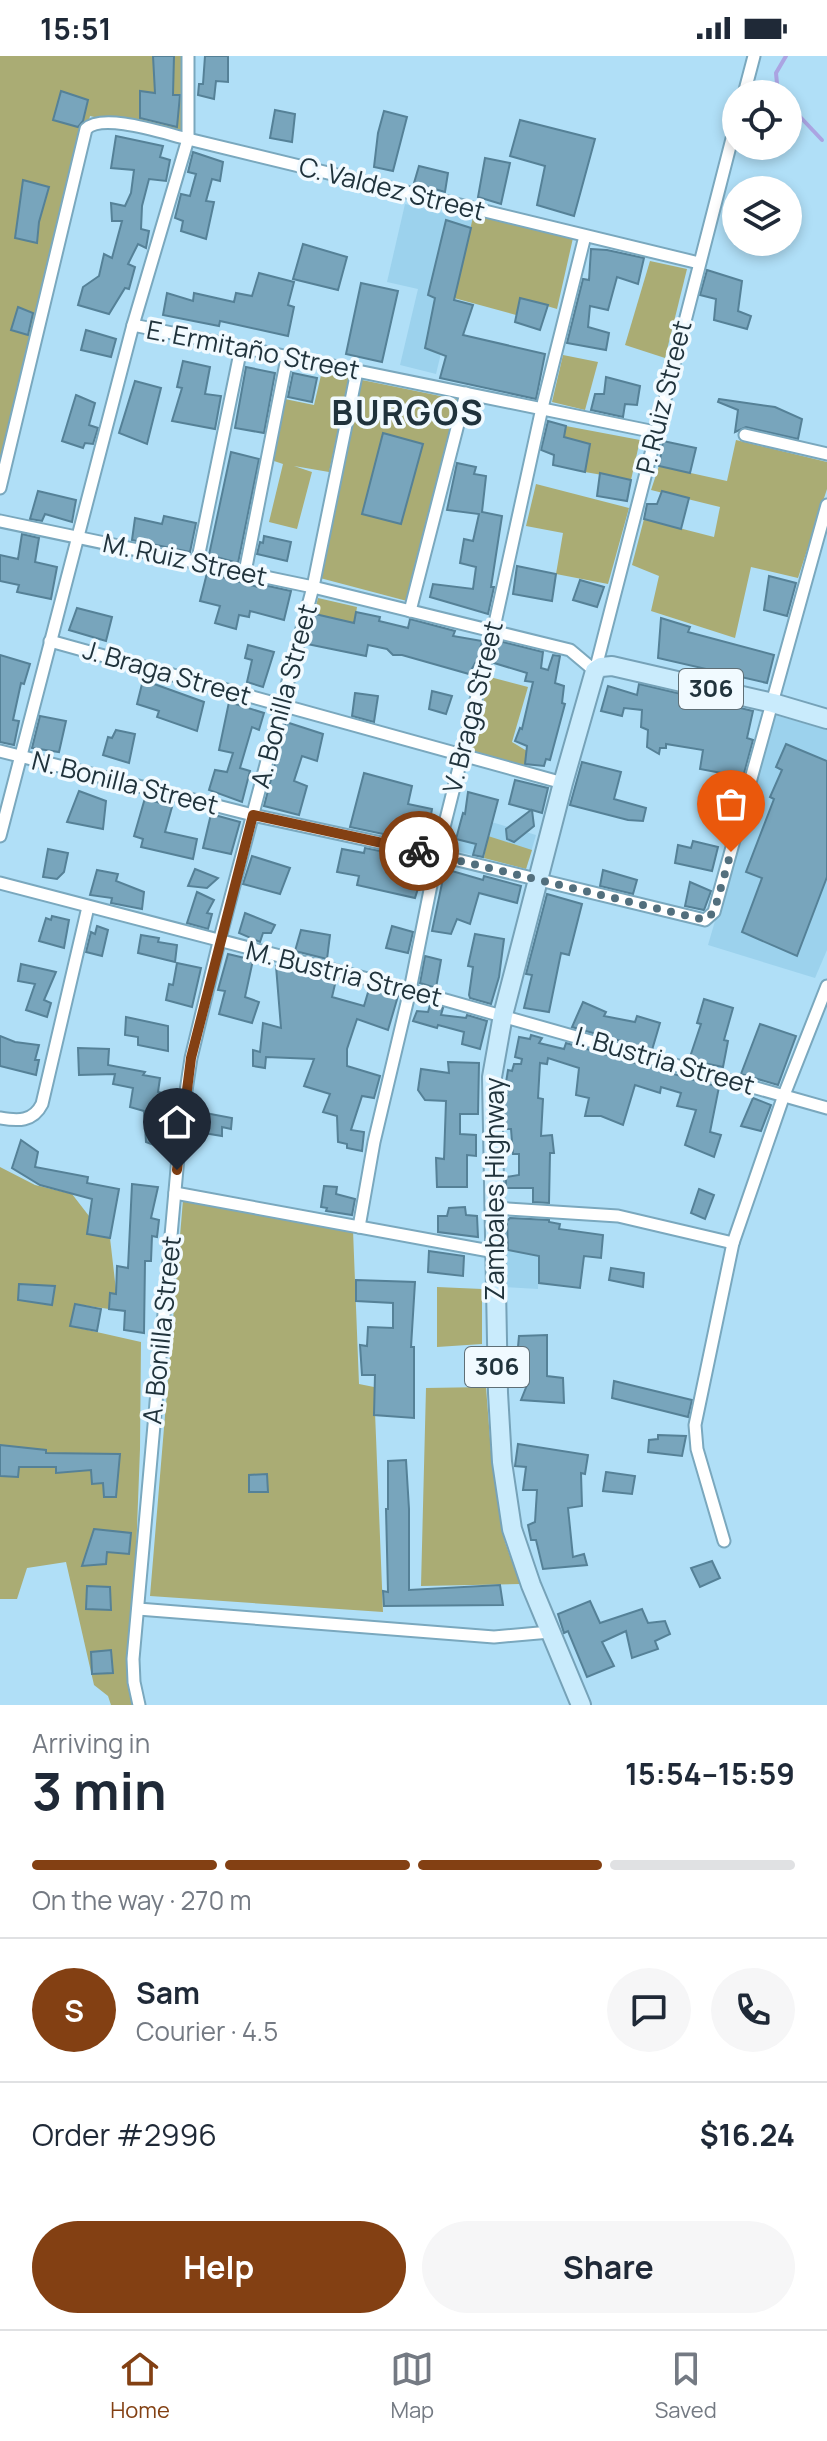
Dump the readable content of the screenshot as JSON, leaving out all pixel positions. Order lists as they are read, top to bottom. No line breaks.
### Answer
{"streets":{"main road":["306","Zambales Highway"],"street":["C. Valdez Street","E. Ermitaño Street","P. Ruiz Street","M. Ruiz Street","J. Braga Street","A. Bonilla Street","V. Braga Street","N. Bonilla Street","M. Bustria Street","I. Bustria Street"]},"crossings":[["C. Valdez Street","P. Ruiz Street"],["C. Valdez Street","V. Braga Street"],["E. Ermitaño Street","P. Ruiz Street"],["E. Ermitaño Street","A. Bonilla Street"],["E. Ermitaño Street","V. Braga Street"],["P. Ruiz Street","M. Ruiz Street"],["P. Ruiz Street","306"],["P. Ruiz Street","Zambales Highway"],["M. Ruiz Street","306"],["M. Ruiz Street","A. Bonilla Street"],["M. Ruiz Street","V. Braga Street"],["M. Ruiz Street","Zambales Highway"],["J. Braga Street","A. Bonilla Street"],["J. Braga Street","V. Braga Street"],["J. Braga Street","Zambales Highway"],["306","N. Bonilla Street"],["306","Zambales Highway"],["A. Bonilla Street","N. Bonilla Street"],["A. Bonilla Street","M. Bustria Street"],["V. Braga Street","N. Bonilla Street"],["V. Braga Street","M. Bustria Street"],["N. Bonilla Street","Zambales Highway"],["M. Bustria Street","I. Bustria Street"],["M. Bustria Street","Zambales Highway"],["I. Bustria Street","Zambales Highway"]],"districts":["BURGOS"],"page":{"status":"15:51","heading":["3 min","Arriving in","15:54–15:59"],"panel":["Sam","Courier · 4.5","Order #2996","$16.24"],"bar":"On the way · 270 m","round":"S","buttons":["Help","Share"],"tabs":["Home","Map","Saved"]}}
